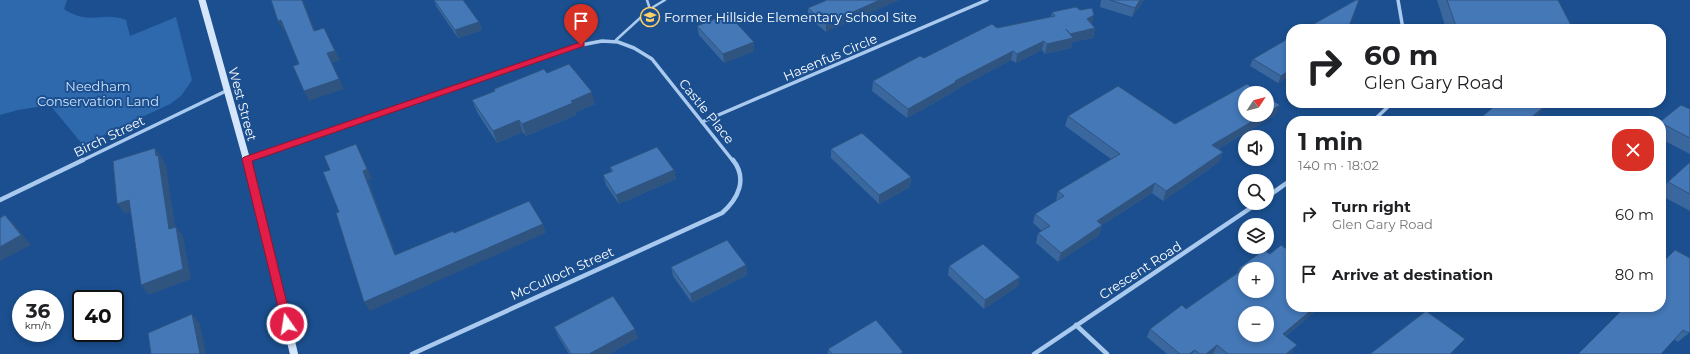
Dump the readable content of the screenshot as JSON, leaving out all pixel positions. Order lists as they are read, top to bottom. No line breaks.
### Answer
{"streets":{"street":["Hasenfus Circle","West Street","Castle Place","Birch Street","Crescent Road","McCulloch Street"]},"crossings":[["Hasenfus Circle","Castle Place"],["West Street","Birch Street"],["Castle Place","McCulloch Street"]],"parks":["Needham Conservation Land"],"places":{"school or university":["Former Hillside Elementary School Site"]},"north":"top right","page":{"turn":["60 m","Glen Gary Road"],"map_buttons":["+","−"],"heading":["1 min","140 m · 18:02"],"list":[{"name":"Turn right","note":"Glen Gary Road","value":"60 m"},{"name":"Arrive at destination","value":"80 m"}],"speed":"36 km/h","limit":"40"}}
